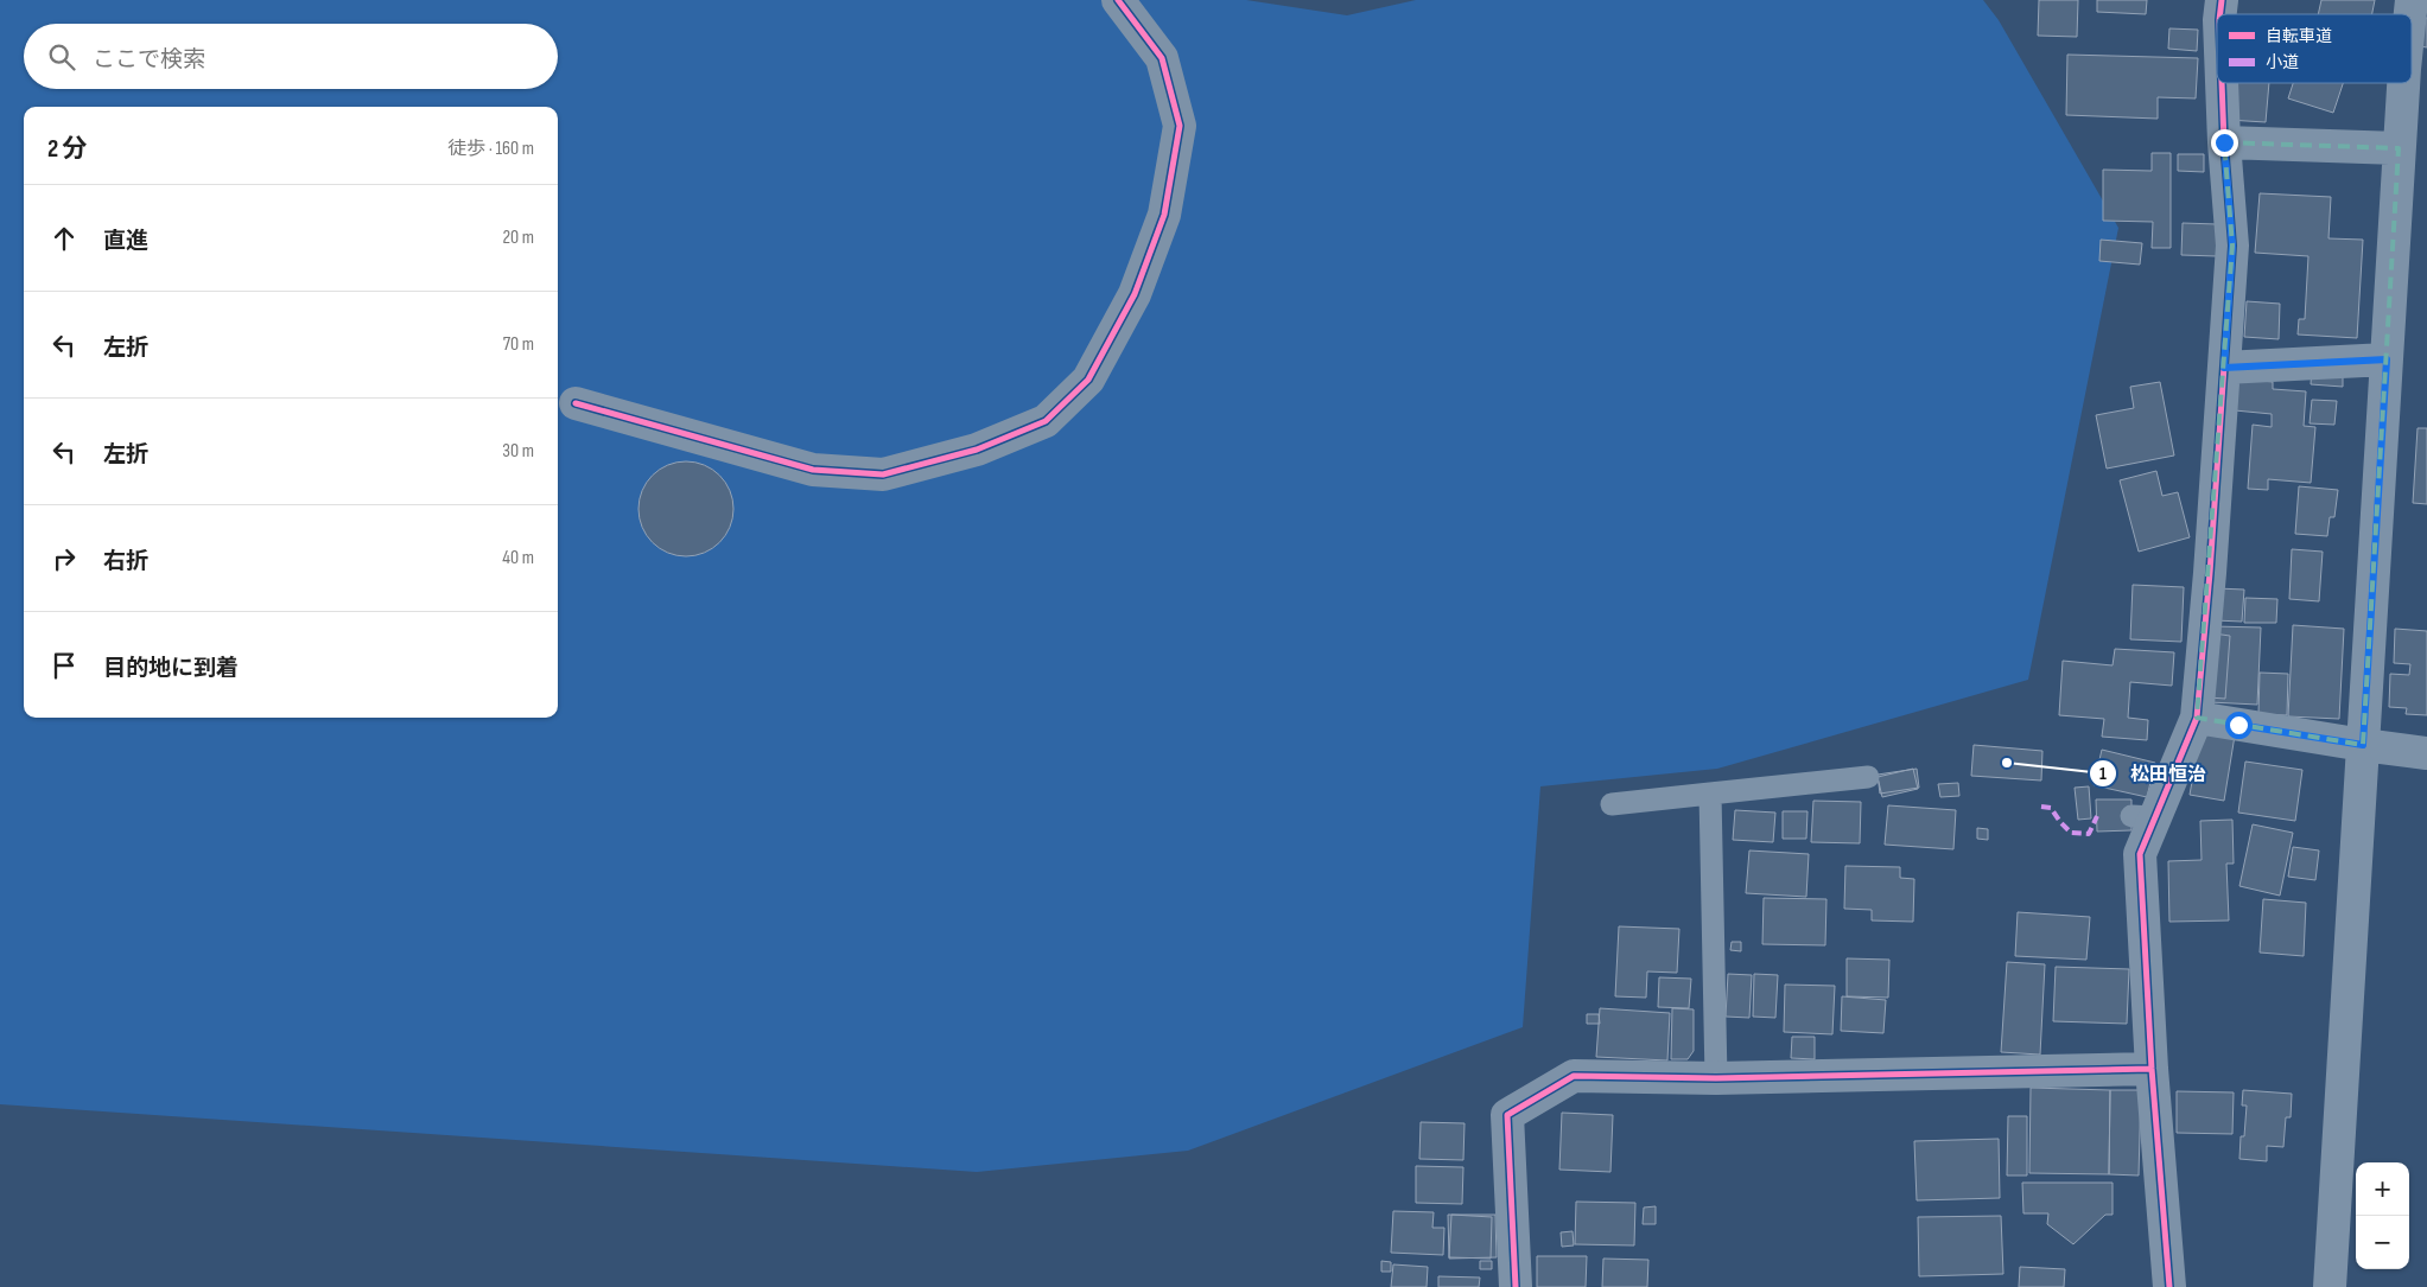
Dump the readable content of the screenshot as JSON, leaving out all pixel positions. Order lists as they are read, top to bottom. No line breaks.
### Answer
{"places":["松田恒治"],"legend":["自転車道","小道"],"page":{"search":"ここで検索","heading":["2 分","徒歩 · 160 m"],"list":[["直進","20 m"],["左折","70 m"],["左折","30 m"],["右折","40 m"],"目的地に到着"],"map_buttons":["+","−"]}}
